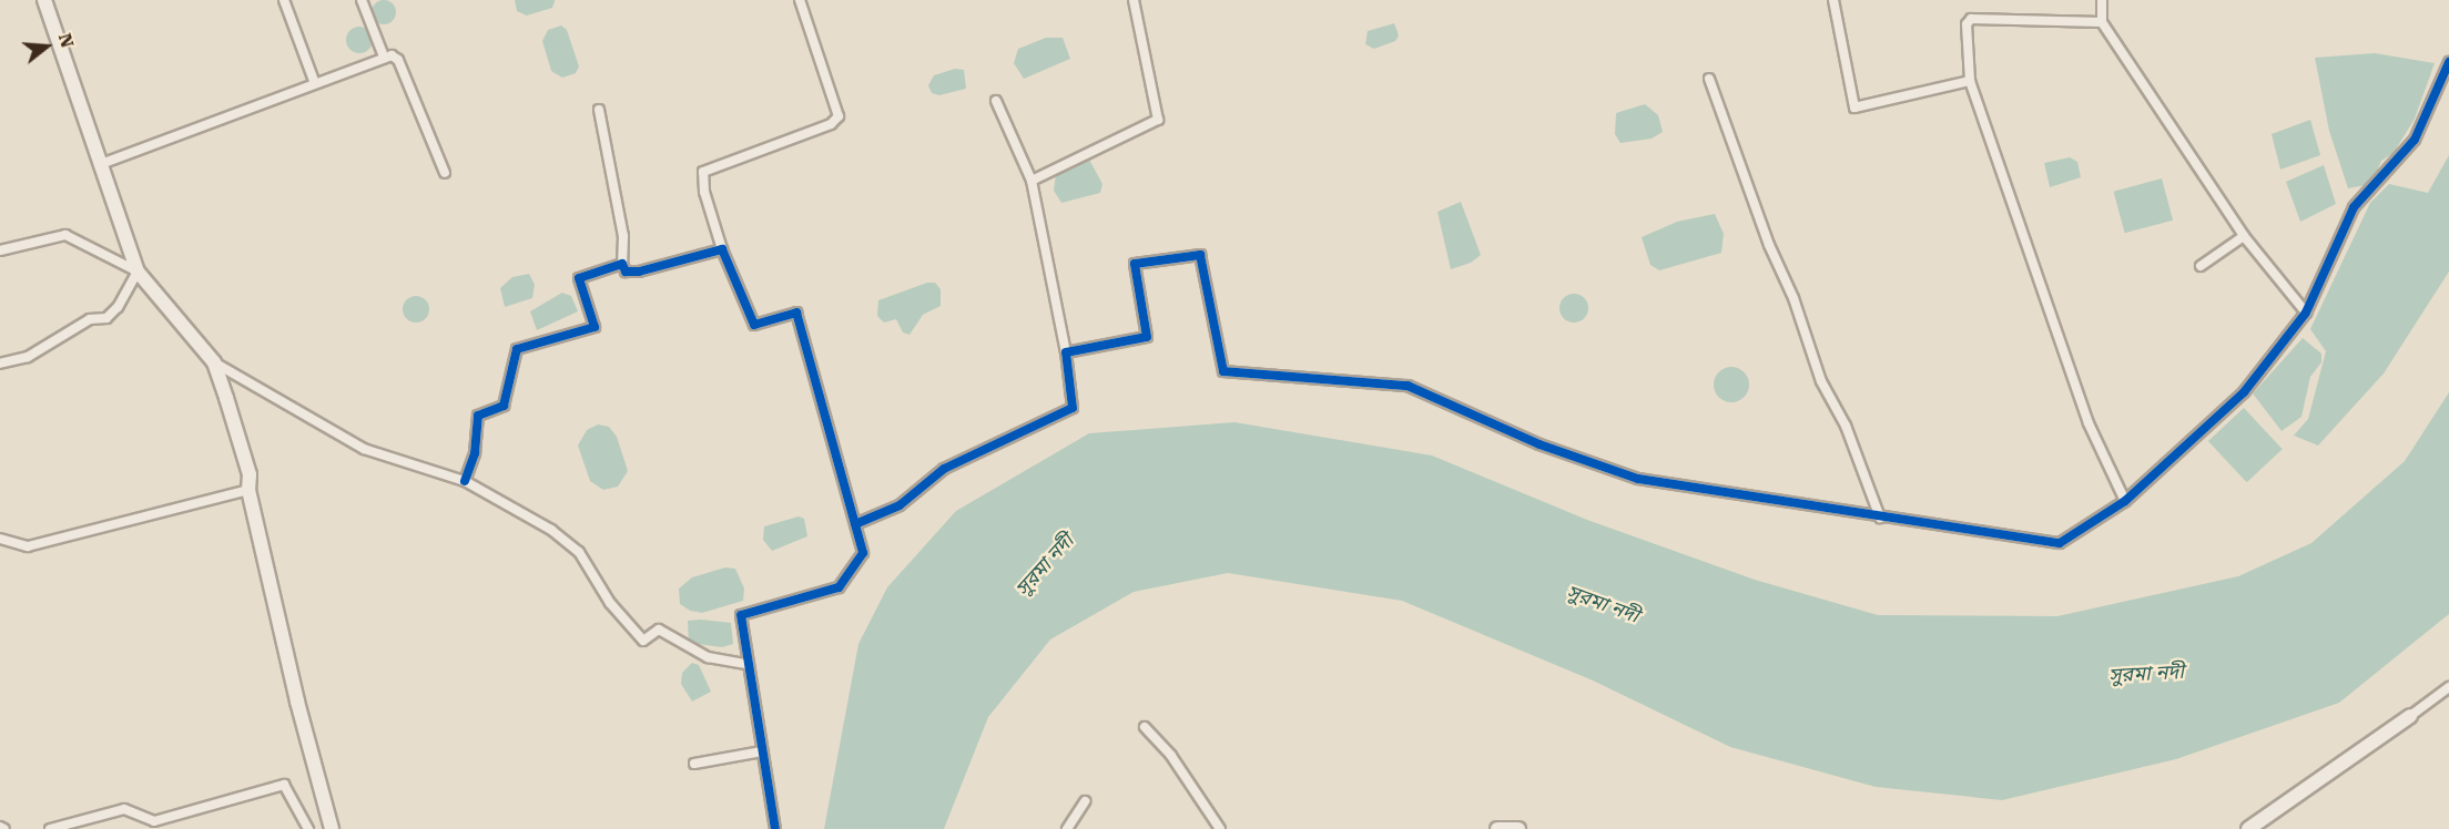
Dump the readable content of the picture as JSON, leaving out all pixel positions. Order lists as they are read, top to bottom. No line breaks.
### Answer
{"water":["সুরমা নদী"],"north":"right"}
